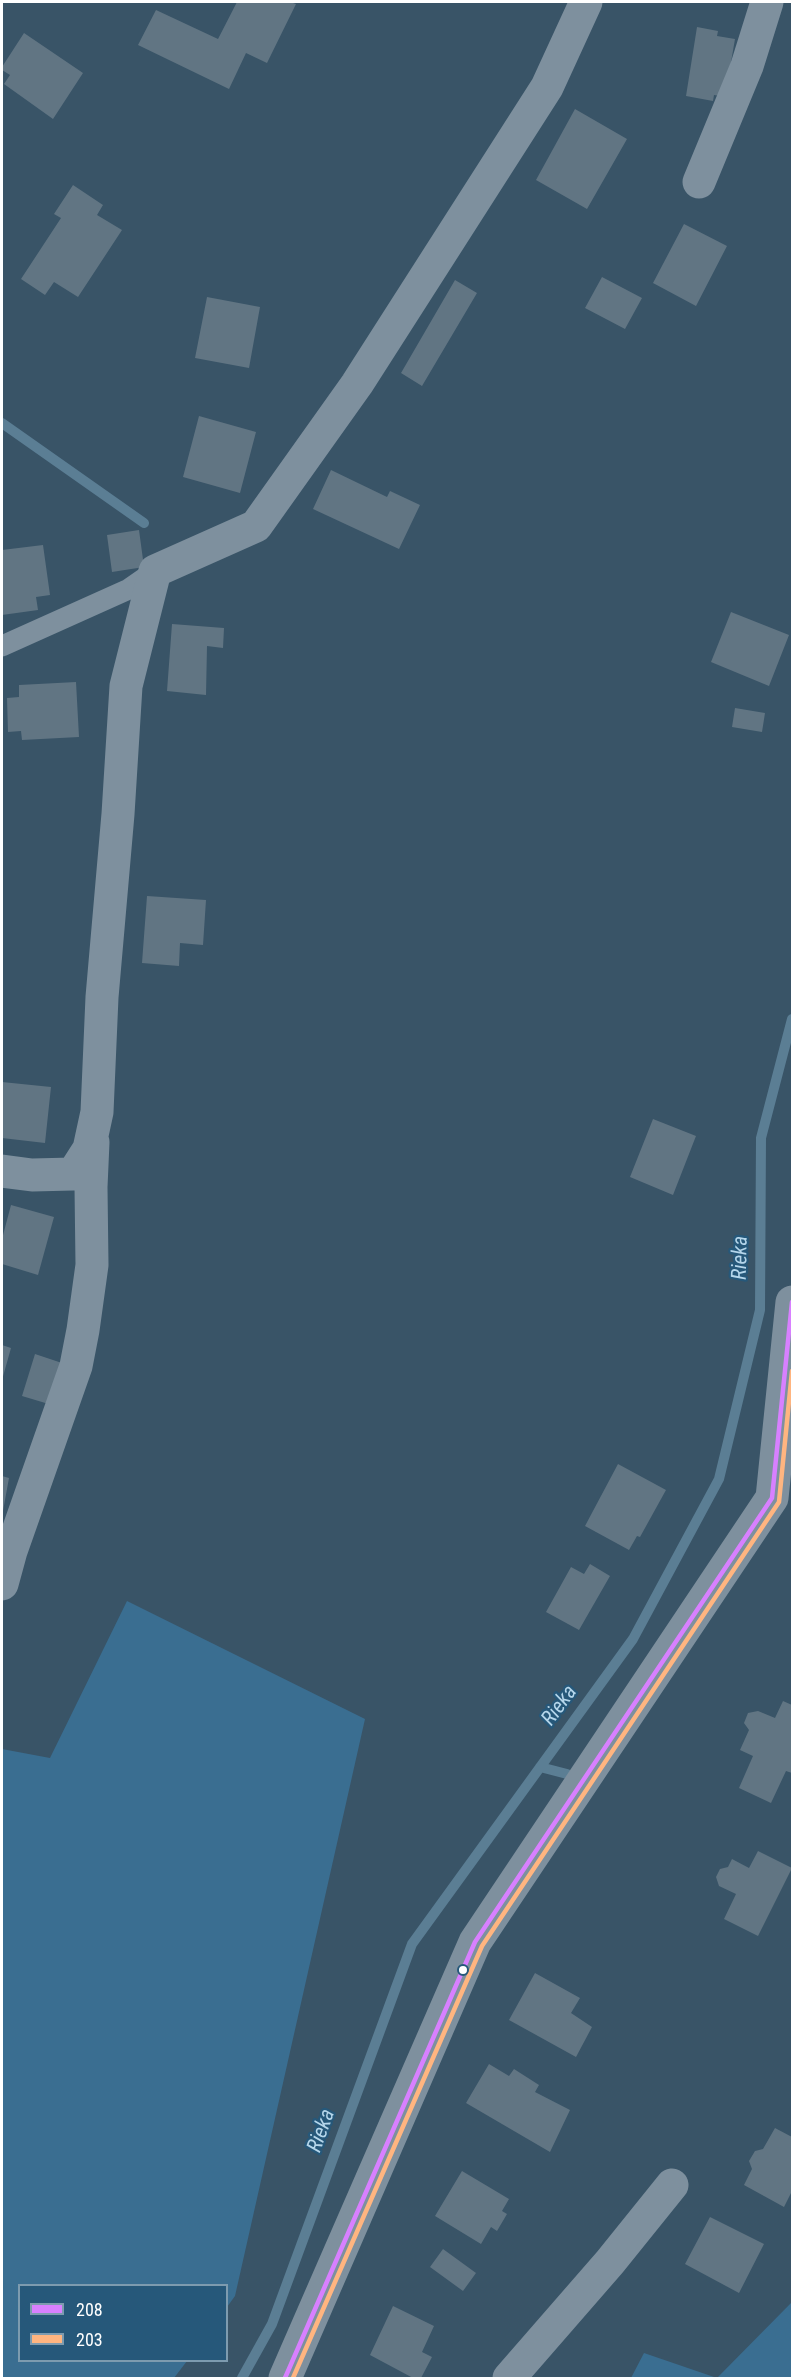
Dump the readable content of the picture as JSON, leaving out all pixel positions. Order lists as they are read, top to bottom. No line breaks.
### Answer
{"water":["Rieka"],"lines":["transit line 208","transit line 203"],"legend":["208","203"]}
